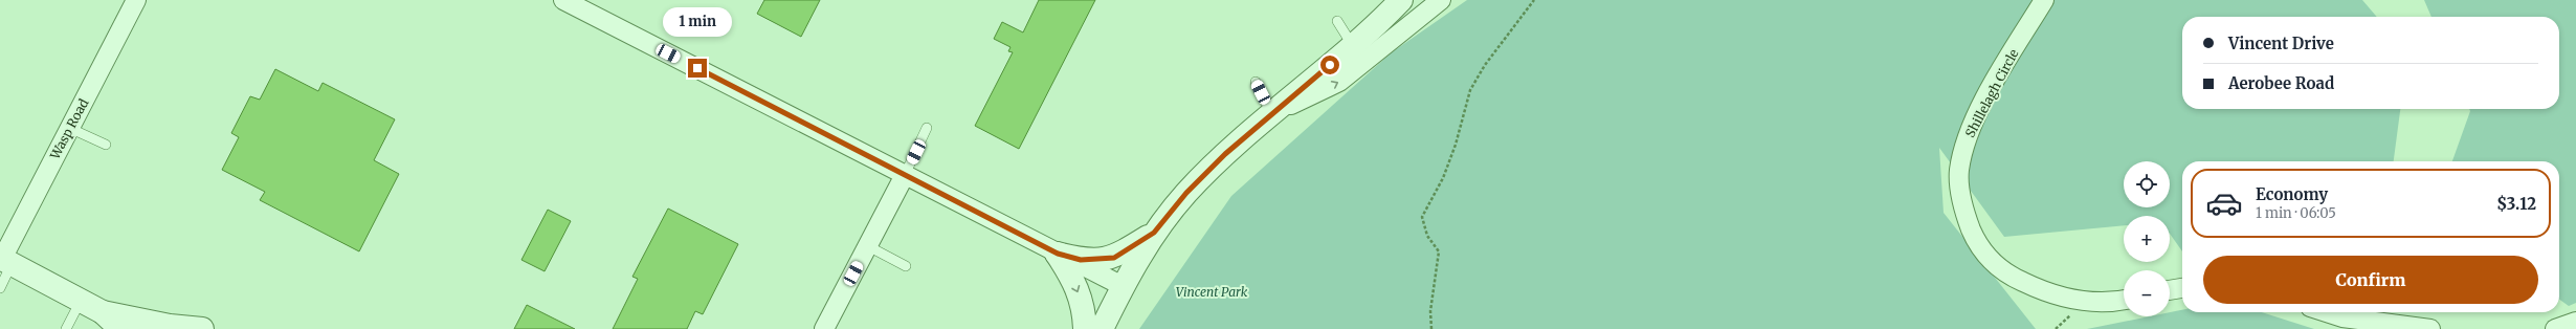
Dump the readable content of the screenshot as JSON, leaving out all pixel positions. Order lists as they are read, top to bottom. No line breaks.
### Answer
{"streets":{"street":["Shillelagh Circle","Wasp Road"]},"parks":["Vincent Park"],"page":{"bubble":"1 min","banner":["Vincent Drive","Aerobee Road"],"map_buttons":["+","−"],"list":[{"name":"Economy","note":"1 min · 06:05","value":"$3.12"}],"buttons":"Confirm"}}
